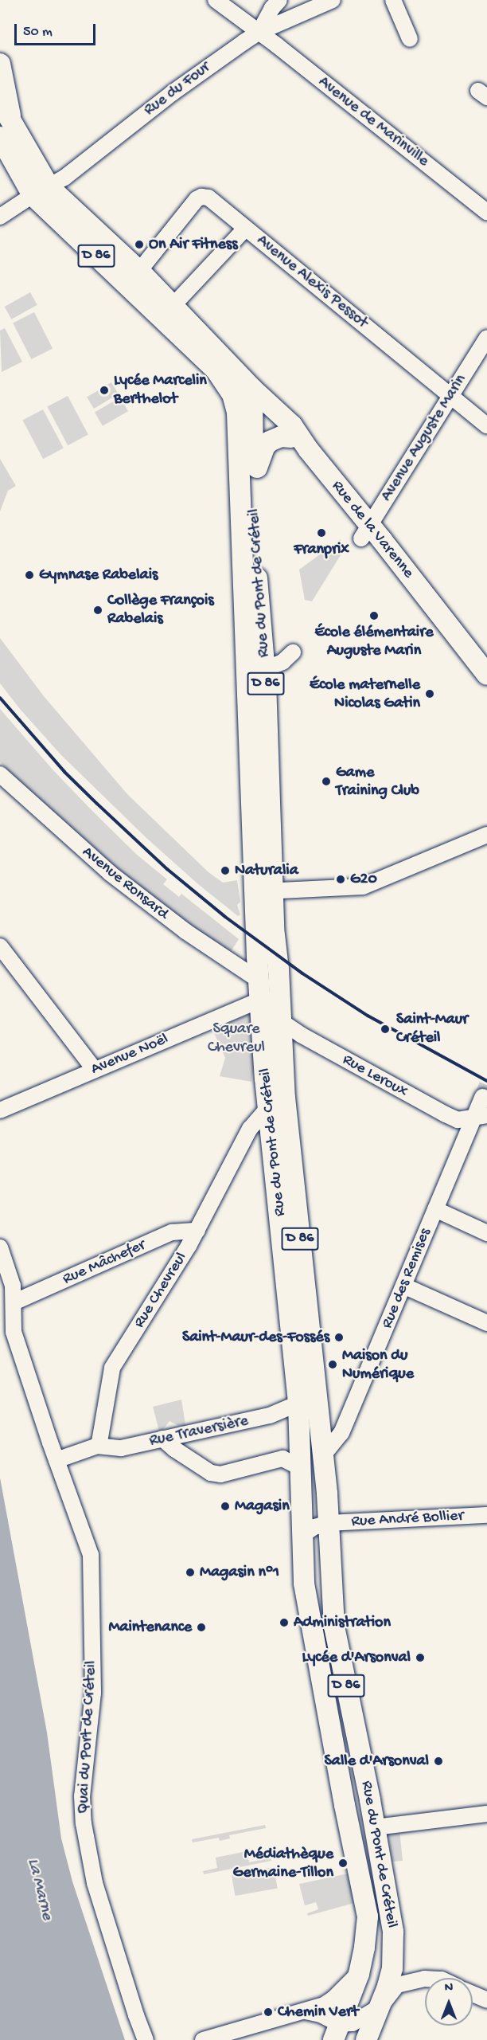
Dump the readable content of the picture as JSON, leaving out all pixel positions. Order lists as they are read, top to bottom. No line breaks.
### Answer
{"streets":{"main road":["D 86","Rue de la Varenne","Rue du Pont de Créteil"],"street":["Rue du Four","Avenue de Marinville","Avenue Alexis Pessot","Avenue Auguste Marin","Avenue Ronsard","Avenue Noël","Rue Leroux","Rue Mâchefer","Rue des Remises","Rue Chevreul","Rue Traversière","Rue André Bollier","Quai du Port de Créteil"]},"crossings":[["Rue du Four","Avenue de Marinville"],["Rue du Four","D 86"],["D 86","Avenue Alexis Pessot"],["D 86","Rue de la Varenne"],["D 86","Rue du Pont de Créteil"],["Avenue Alexis Pessot","Avenue Auguste Marin"],["Avenue Auguste Marin","Rue de la Varenne"],["Rue de la Varenne","Rue du Pont de Créteil"],["Rue du Pont de Créteil","Avenue Ronsard"],["Rue du Pont de Créteil","Avenue Noël"],["Rue du Pont de Créteil","Rue Leroux"],["Rue du Pont de Créteil","Rue des Remises"],["Rue du Pont de Créteil","Rue Chevreul"],["Rue du Pont de Créteil","Rue Traversière"],["Rue du Pont de Créteil","Rue André Bollier"],["Avenue Ronsard","Avenue Noël"],["Rue Leroux","Rue des Remises"],["Rue Mâchefer","Rue Chevreul"],["Rue Mâchefer","Quai du Port de Créteil"],["Rue Chevreul","Rue Traversière"]],"water":["La Marne"],"parks":["Square Chevreul"],"places":["On Air Fitness","Lycée Marcelin Berthelot","Franprix","Gymnase Rabelais","Collège François Rabelais","École élémentaire Auguste Marin","École maternelle Nicolas Gatin","Game Training Club","Naturalia","G20","Saint-Maur Créteil","Saint-Maur-des-Fossés","Maison du Numérique","Magasin","Magasin n°1","Administration","Maintenance","Lycée d'Arsonval","Salle d'Arsonval","Médiathèque Germaine-Tillon","Chemin Vert"],"scale_bar":"50 m","north":"top"}
